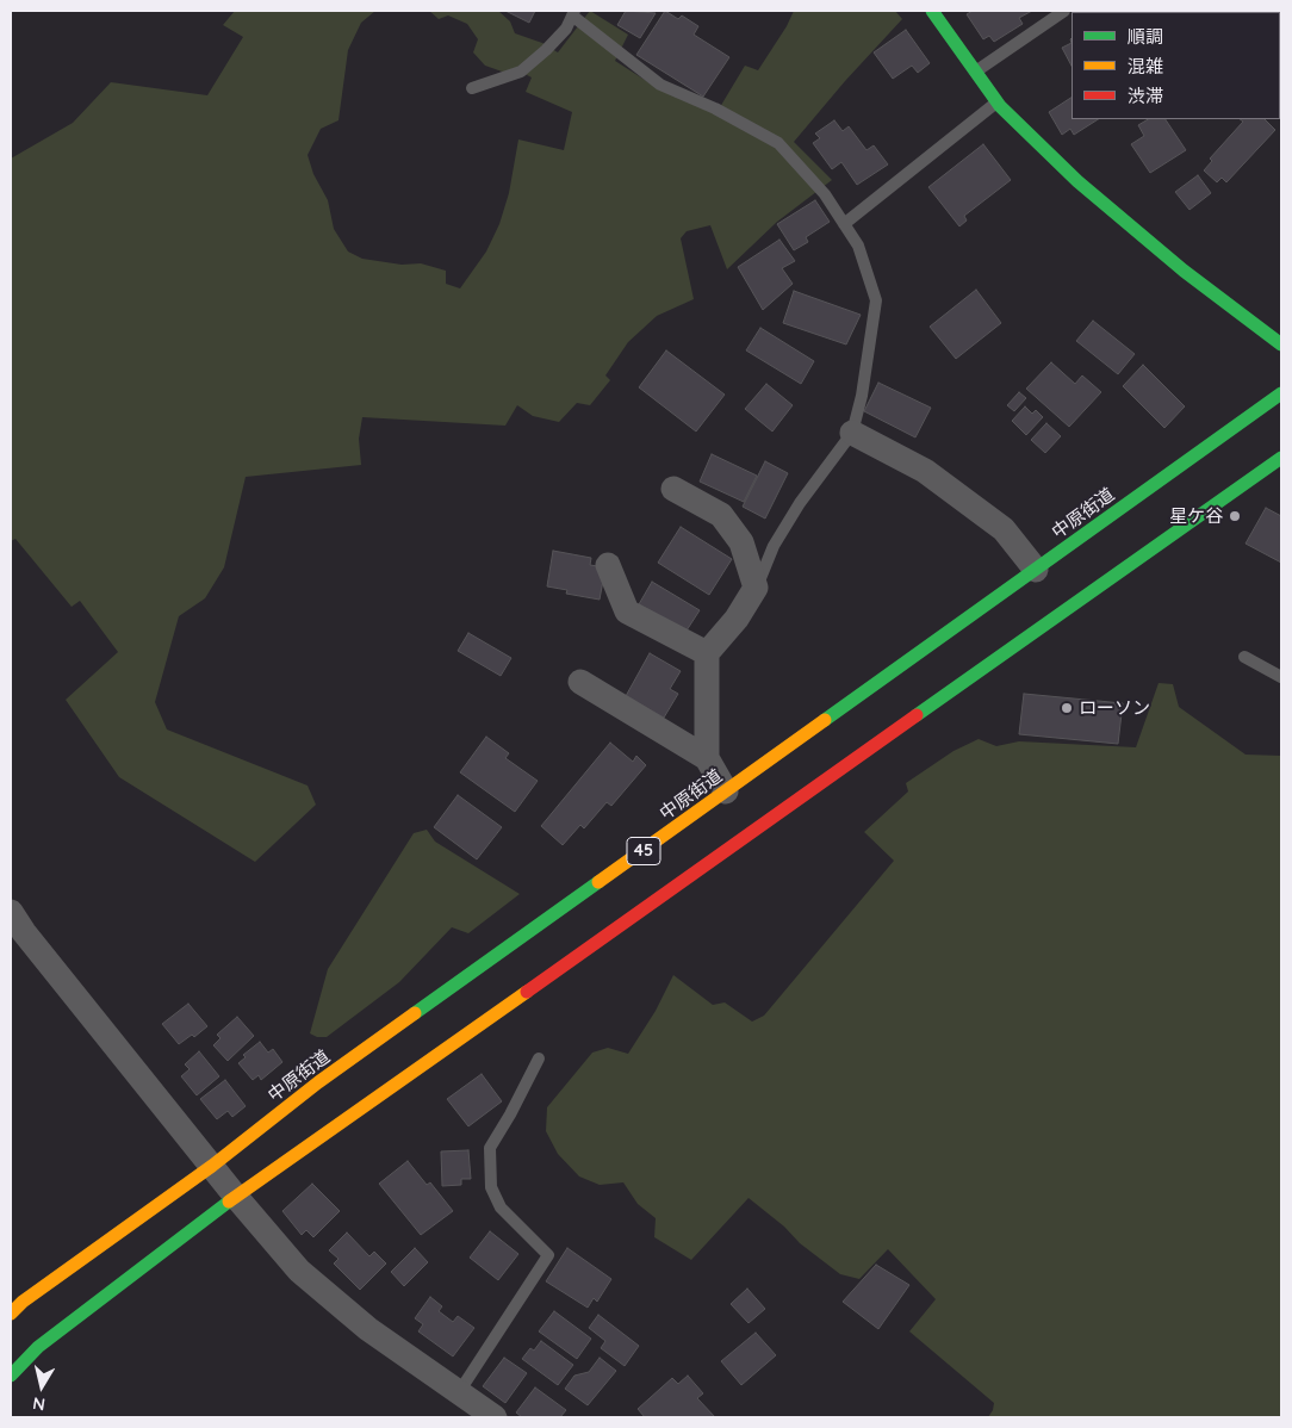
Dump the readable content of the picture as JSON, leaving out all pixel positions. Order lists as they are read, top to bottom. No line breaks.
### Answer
{"streets":{"main road":["中原街道","45"]},"places":["星ケ谷","ローソン"],"legend":["順調","混雑","渋滞"],"north":"bottom"}
